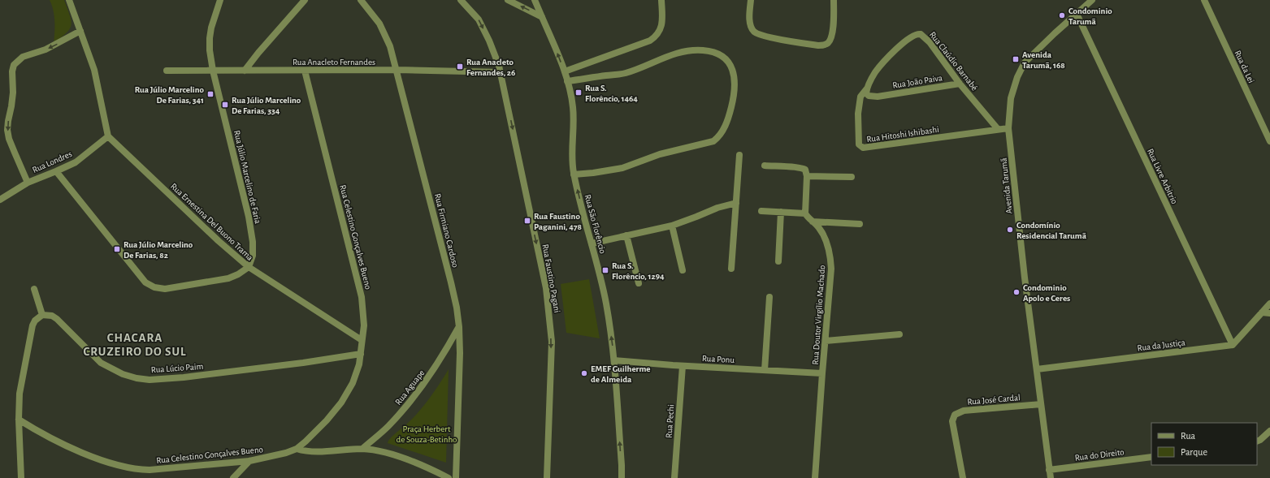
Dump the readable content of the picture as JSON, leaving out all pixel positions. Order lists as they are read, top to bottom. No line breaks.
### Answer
{"streets":{"street":["Rua Claúdio Barnabé","Rua Anacleto Fernandes","Rua da Lei","Rua João Paiva","Rua Hitoshi Ishibashi","Rua Londres","Rua Livre Arbitrio","Rua Júlio Marcelino de Faria","Avenida Tarumã","Rua Ernestina Del Buono Trama","Rua São Florêncio","Rua Firmiano Cardoso","Rua Celestino Gonçalves Bueno","Rua Faustino Pagani","Rua Doutor Virgílio Machado","Rua da Justiça","Rua Ponu","Rua Lúcio Paim","Rua Aguape","Rua José Cardal","Rua Pechi","Rua do Direito"]},"crossings":[["Rua Claúdio Barnabé","Rua João Paiva"],["Rua Claúdio Barnabé","Rua Hitoshi Ishibashi"],["Rua Anacleto Fernandes","Rua Júlio Marcelino de Faria"],["Rua Anacleto Fernandes","Rua Firmiano Cardoso"],["Rua Anacleto Fernandes","Rua Celestino Gonçalves Bueno"],["Rua Anacleto Fernandes","Rua Faustino Pagani"],["Rua João Paiva","Rua Hitoshi Ishibashi"],["Rua Hitoshi Ishibashi","Avenida Tarumã"],["Rua Londres","Rua Ernestina Del Buono Trama"],["Rua Livre Arbitrio","Avenida Tarumã"],["Rua Livre Arbitrio","Rua da Justiça"],["Rua Júlio Marcelino de Faria","Rua Ernestina Del Buono Trama"],["Avenida Tarumã","Rua da Justiça"],["Avenida Tarumã","Rua José Cardal"],["Avenida Tarumã","Rua do Direito"],["Rua Ernestina Del Buono Trama","Rua Celestino Gonçalves Bueno"],["Rua São Florêncio","Rua Ponu"],["Rua Firmiano Cardoso","Rua Aguape"],["Rua Celestino Gonçalves Bueno","Rua Lúcio Paim"],["Rua Doutor Virgílio Machado","Rua Ponu"],["Rua Ponu","Rua Pechi"]],"one_way":["Rua São Florêncio","Rua Faustino Pagani"],"districts":["CHACARA CRUZEIRO DO SUL"],"parks":["Praça Herbert de Souza-Betinho"],"places":{"other":["Condominio Tarumã","Condomínio Residencial Tarumã","Condominio Apolo e Ceres","EMEF Guilherme de Almeida"],"transit":["Avenida Tarumã, 168","Rua Anacleto Fernandes, 26","Rua S. Florêncio, 1464","Rua Júlio Marcelino De Farias, 341","Rua Júlio Marcelino De Farias, 334","Rua Faustino Paganini, 478","Rua Júlio Marcelino De Farias, 82","Rua S. Florêncio, 1294"]},"legend":["Rua","Parque"]}
